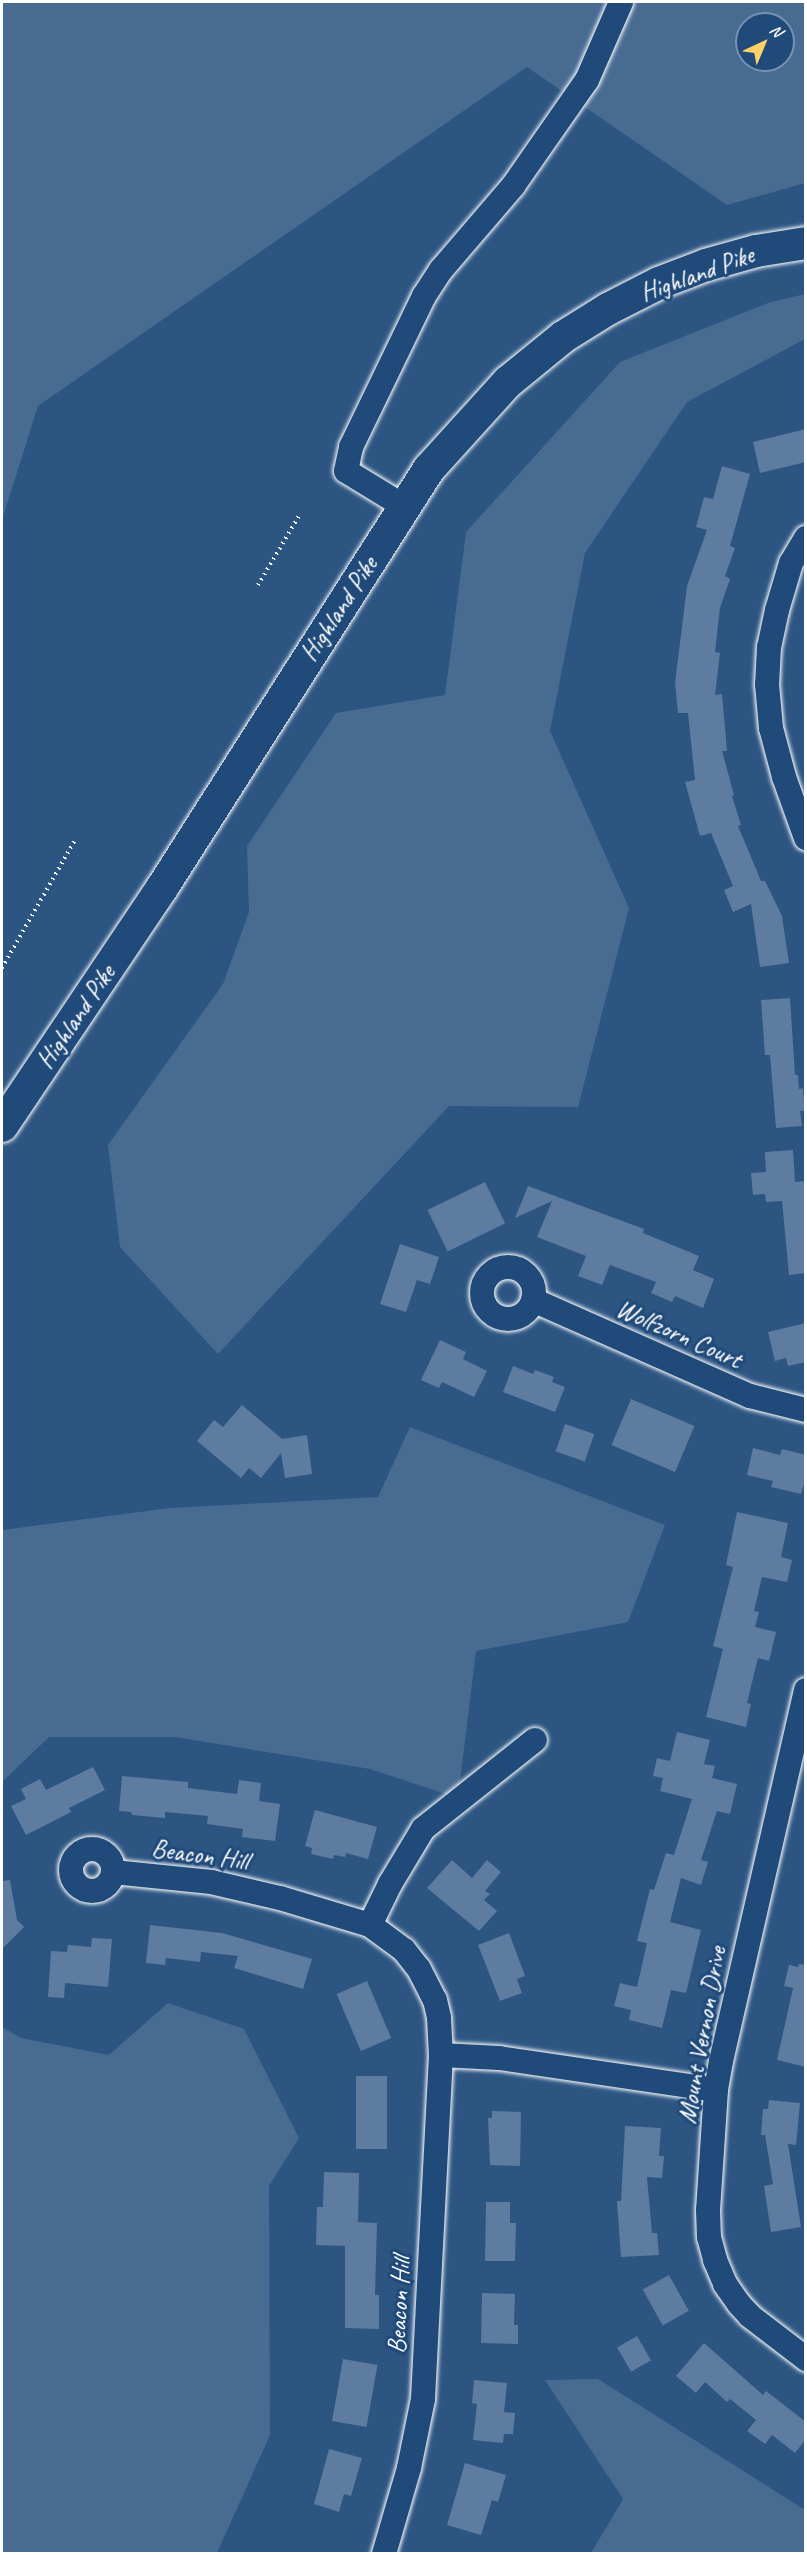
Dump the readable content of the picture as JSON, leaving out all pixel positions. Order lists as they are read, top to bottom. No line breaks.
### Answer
{"streets":{"main road":["Highland Pike"],"street":["Wolfzorn Court","Beacon Hill","Mount Vernon Drive"]},"north":"top right"}
